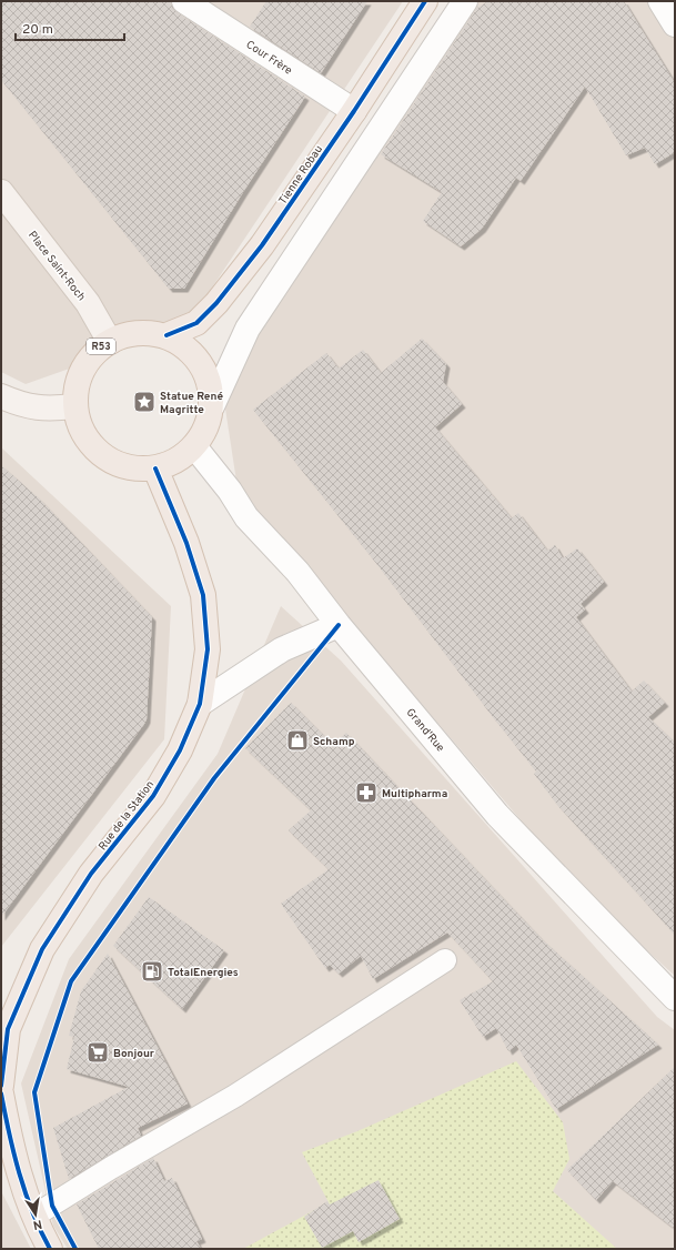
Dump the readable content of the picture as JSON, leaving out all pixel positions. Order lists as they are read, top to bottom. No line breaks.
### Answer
{"streets":{"main road":["Tienne Robau","Place Saint-Roch","R53","Rue de la Station"],"street":["Cour Frère","Grand'Rue"]},"crossings":[["Cour Frère","Tienne Robau"],["Tienne Robau","Place Saint-Roch"],["Tienne Robau","R53"],["Tienne Robau","Grand'Rue"],["Tienne Robau","Rue de la Station"],["Place Saint-Roch","R53"],["Place Saint-Roch","Grand'Rue"],["Place Saint-Roch","Rue de la Station"],["R53","Grand'Rue"],["R53","Rue de la Station"],["Grand'Rue","Rue de la Station"]],"places":{"place":["Statue René Magritte"],"shop":["Schamp"],"pharmacy":["Multipharma"],"fuel station":["TotalEnergies"],"supermarket":["Bonjour"]},"scale_bar":"20 m","north":"bottom"}
